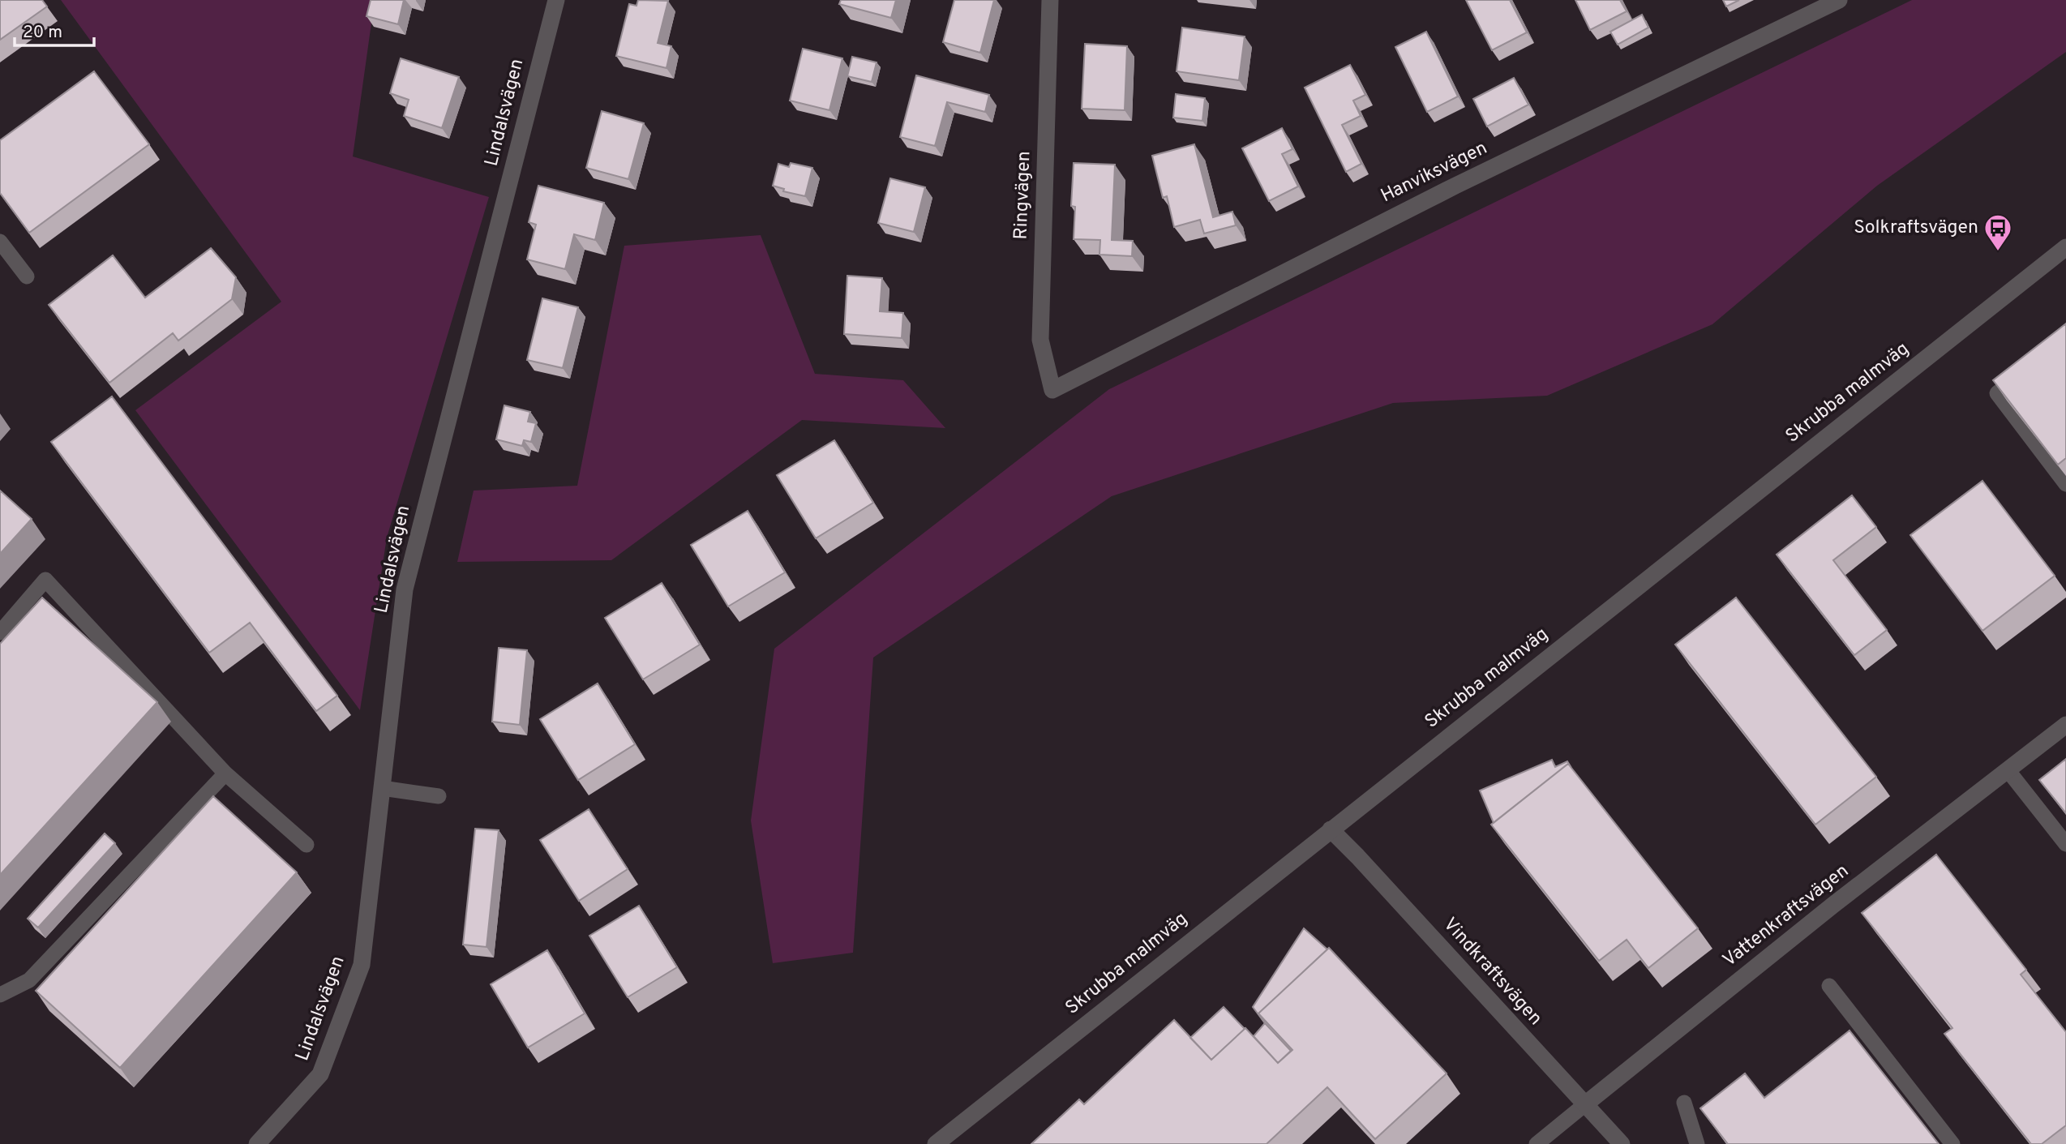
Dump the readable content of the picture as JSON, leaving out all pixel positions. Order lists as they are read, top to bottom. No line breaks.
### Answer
{"streets":{"street":["Lindalsvägen","Hanviksvägen","Ringvägen","Skrubba malmväg","Vattenkraftsvägen","Vindkraftsvägen"]},"crossings":[["Hanviksvägen","Ringvägen"],["Skrubba malmväg","Vindkraftsvägen"],["Vattenkraftsvägen","Vindkraftsvägen"]],"places":{"bus stop":["Solkraftsvägen"]},"scale_bar":"20 m"}
